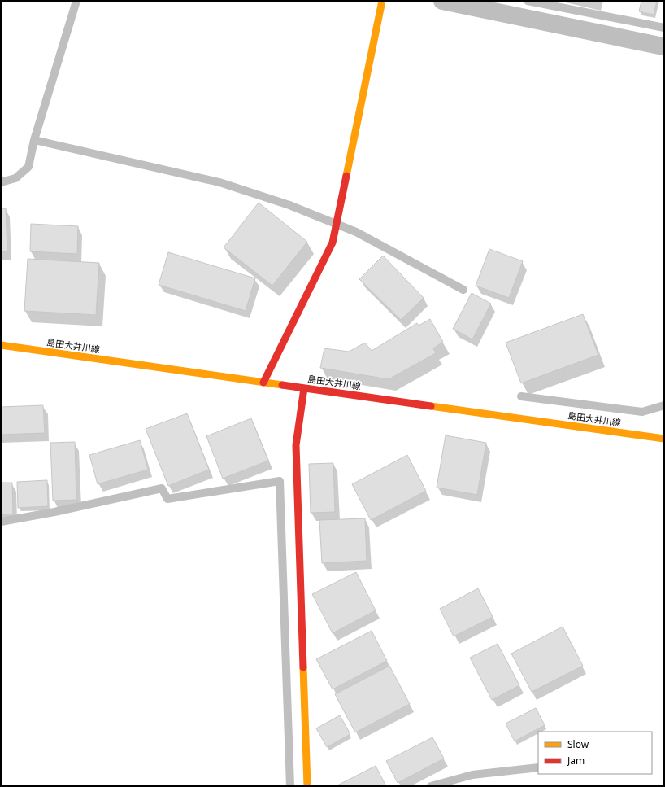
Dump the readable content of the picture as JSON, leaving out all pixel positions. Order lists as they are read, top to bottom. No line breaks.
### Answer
{"streets":{"street":["島田大井川線"]},"legend":["Slow","Jam"]}
